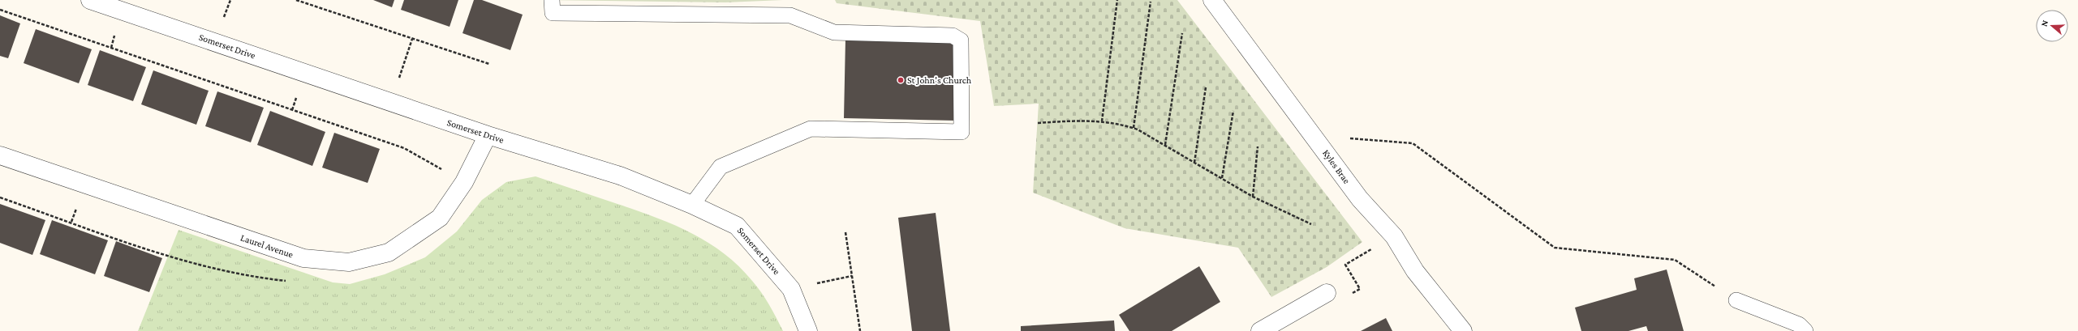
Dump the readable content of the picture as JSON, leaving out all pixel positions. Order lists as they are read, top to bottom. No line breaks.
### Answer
{"streets":{"street":["Somerset Drive","Kyles Brae","Laurel Avenue"]},"crossings":[["Somerset Drive","Laurel Avenue"]],"places":["St John's Church"],"north":"left"}
